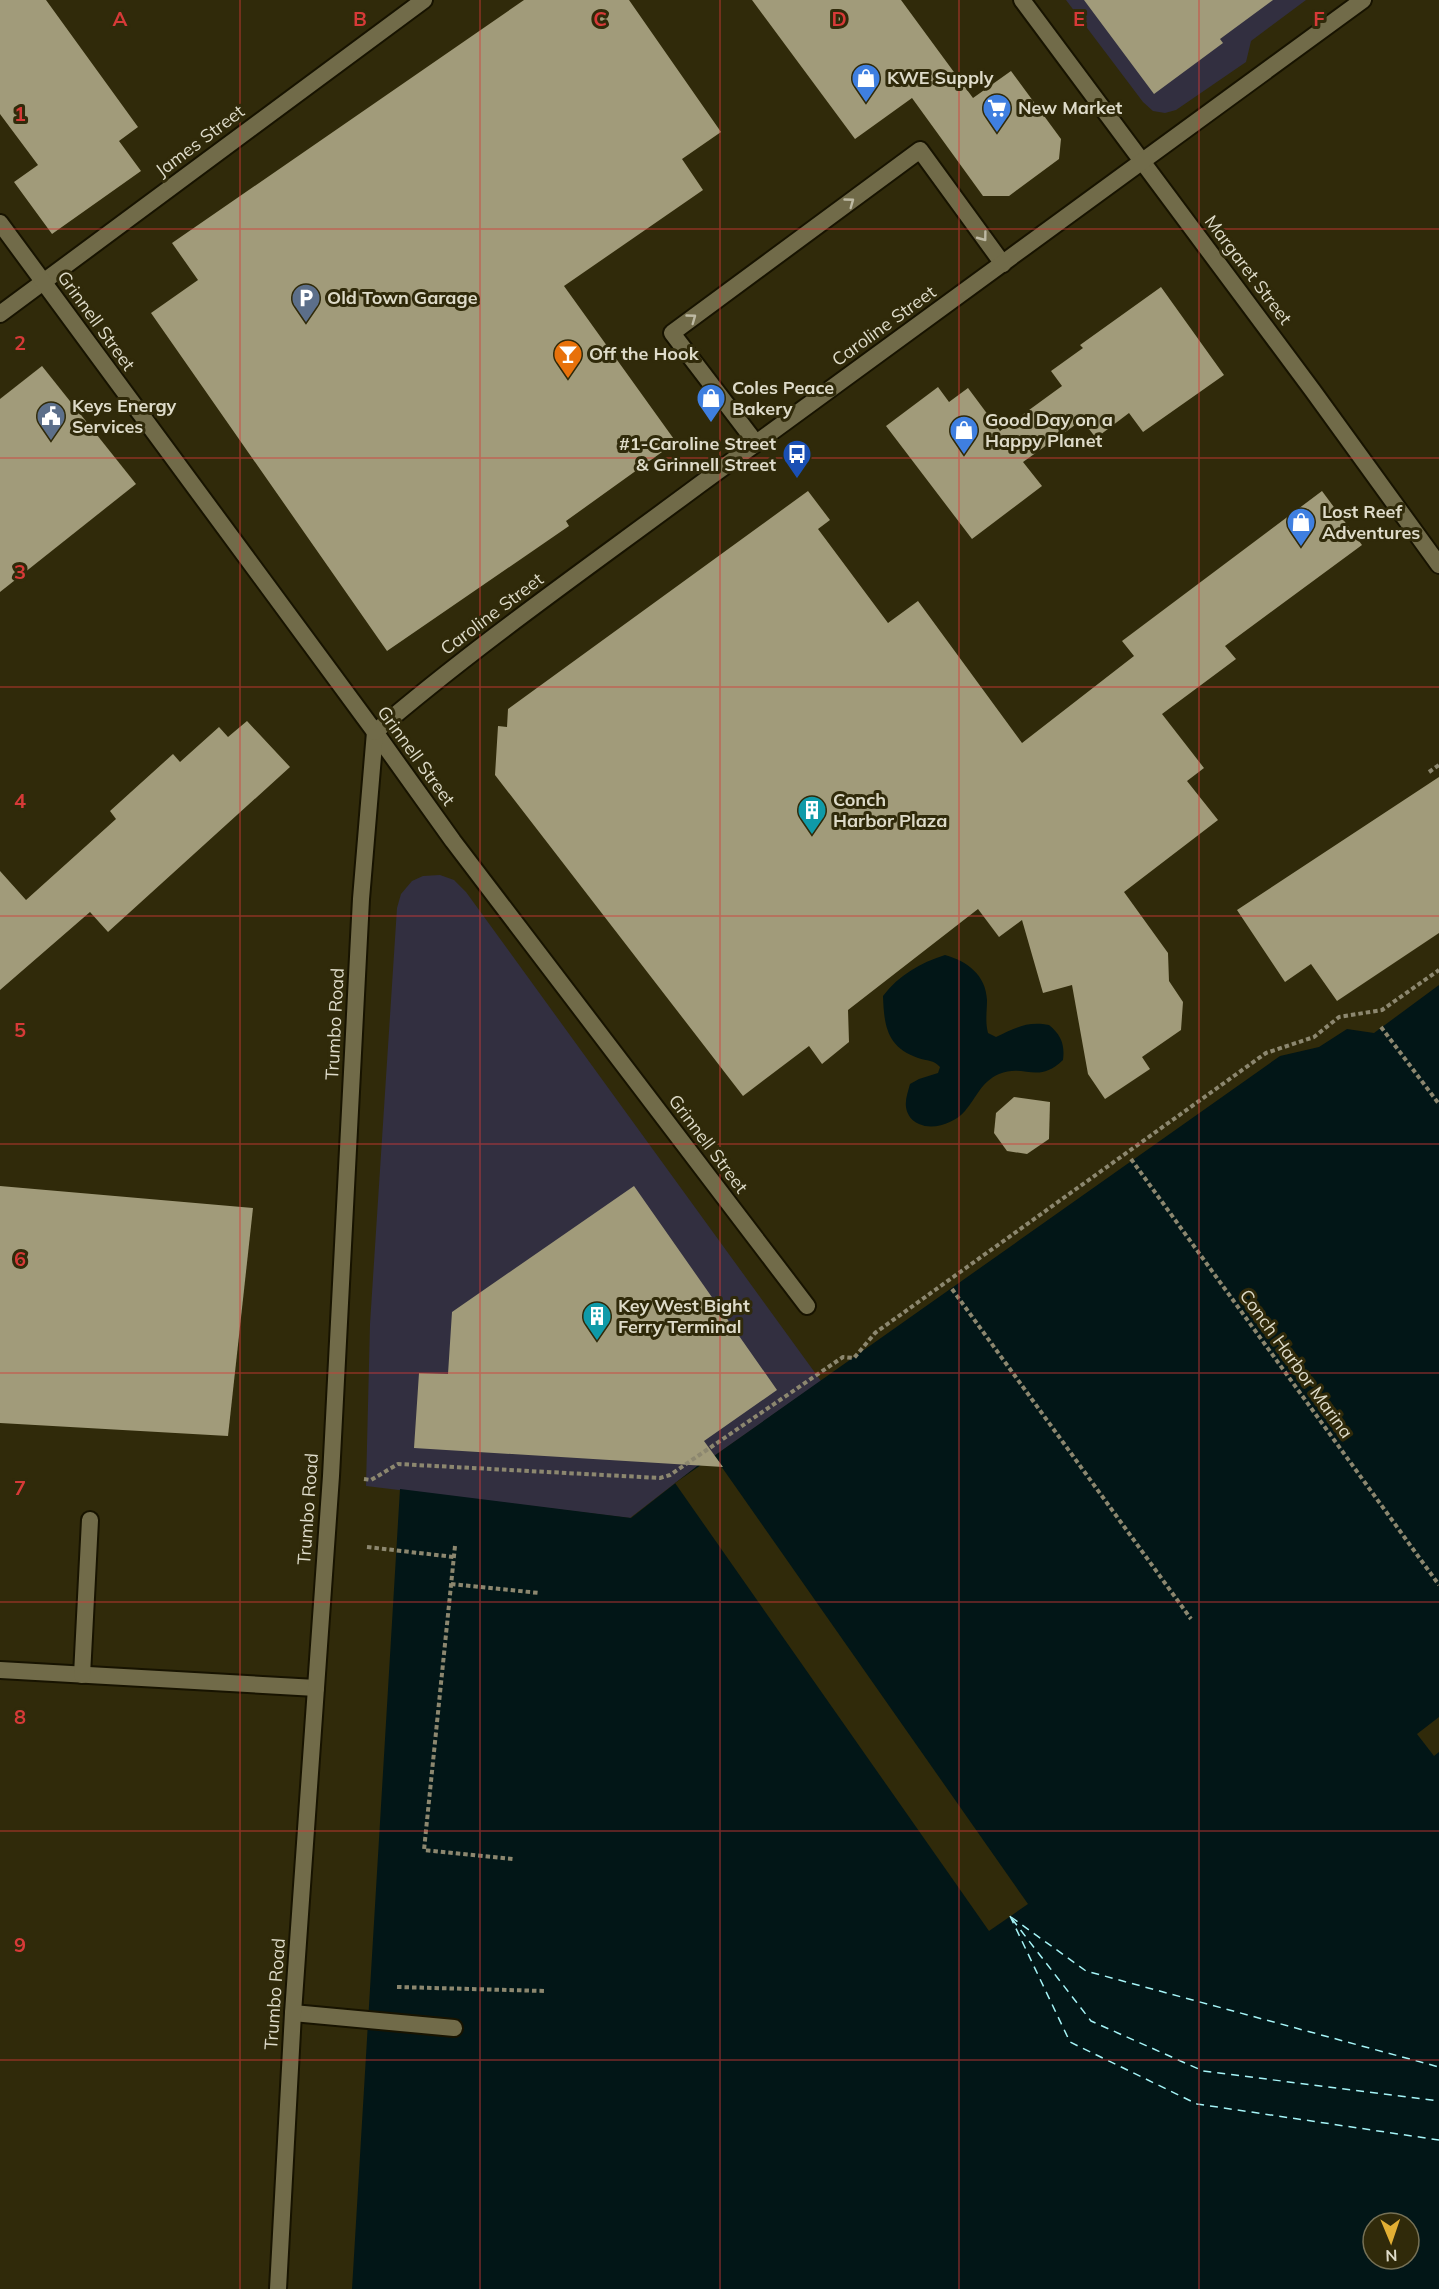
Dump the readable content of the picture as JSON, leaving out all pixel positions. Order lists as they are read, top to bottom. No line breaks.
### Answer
{"streets":{"street":["James Street","Margaret Street","Grinnell Street","Caroline Street","Trumbo Road"],"path":["Conch Harbor Marina"]},"crossings":[["James Street","Grinnell Street"],["Margaret Street","Caroline Street"],["Grinnell Street","Caroline Street"],["Grinnell Street","Trumbo Road"],["Caroline Street","Trumbo Road"]],"places":{"shop":["KWE Supply","Coles Peace Bakery","Good Day on a Happy Planet","Lost Reef Adventures"],"supermarket":["New Market"],"parking":["Old Town Garage"],"bar":["Off the Hook"],"public building":["Keys Energy Services"],"bus stop":["#1-Caroline Street & Grinnell Street"],"building":["Conch Harbor Plaza","Key West Bight Ferry Terminal"]},"north":"bottom","grid":{"columns":["A","B","C","D","E","F"],"rows":["1","2","3","4","5","6","7","8","9"]}}
